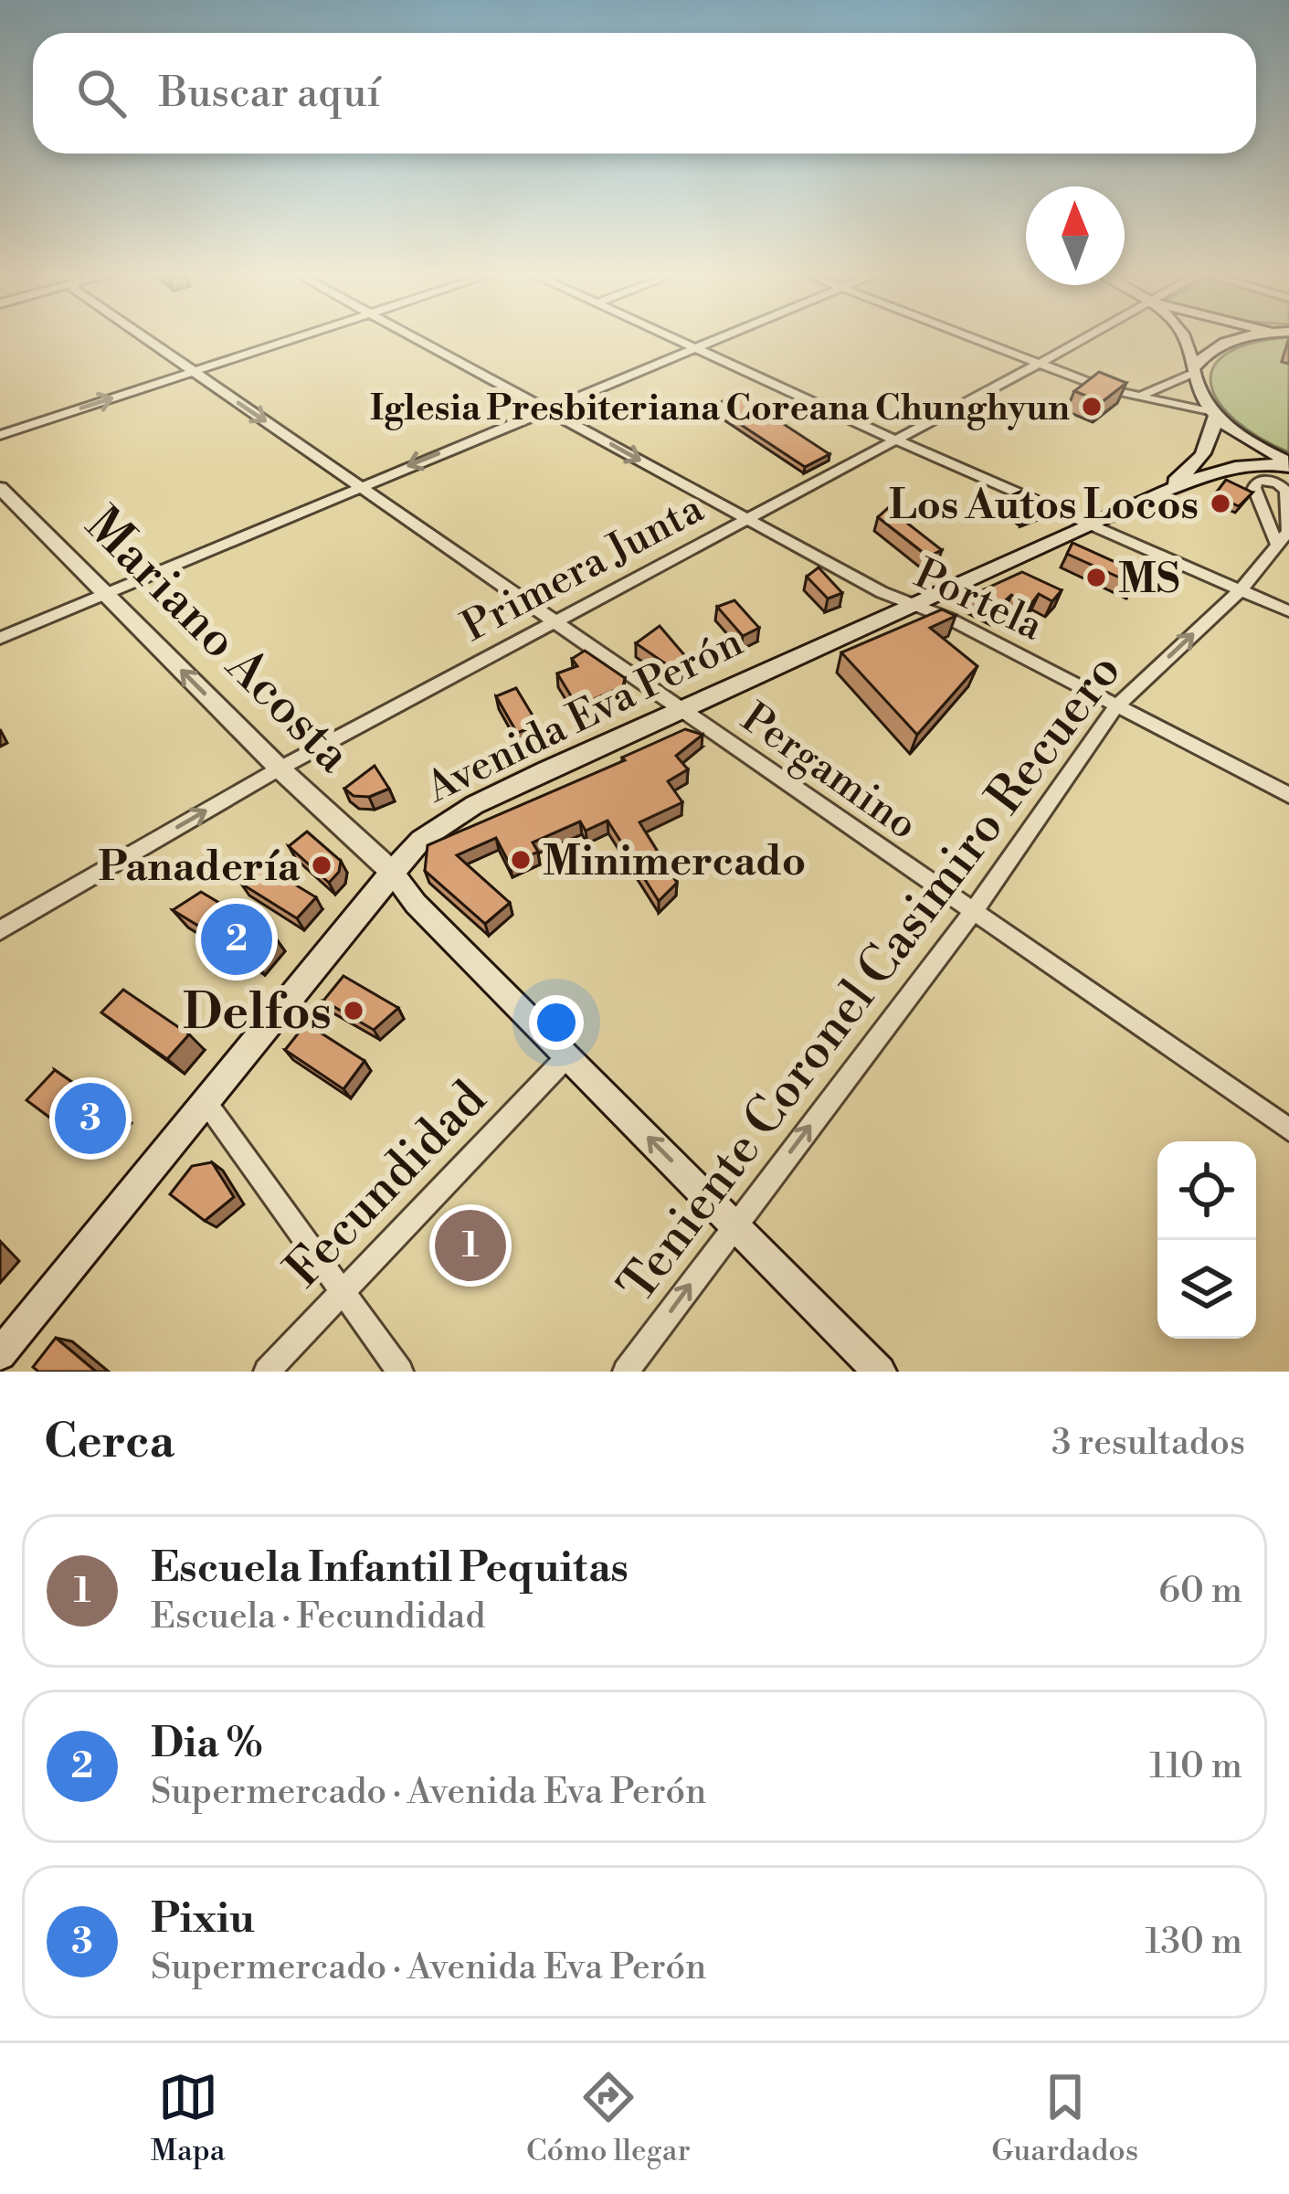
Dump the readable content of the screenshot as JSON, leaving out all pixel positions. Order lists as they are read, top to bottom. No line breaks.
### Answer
{"streets":{"main road":["Mariano Acosta","Avenida Eva Perón"],"street":["Primera Junta","Portela","Pergamino","Teniente Coronel Casimiro Recuero","Fecundidad"]},"crossings":[["Primera Junta","Portela"],["Primera Junta","Mariano Acosta"],["Primera Junta","Pergamino"],["Portela","Avenida Eva Perón"],["Portela","Teniente Coronel Casimiro Recuero"],["Mariano Acosta","Avenida Eva Perón"],["Mariano Acosta","Teniente Coronel Casimiro Recuero"],["Mariano Acosta","Fecundidad"],["Avenida Eva Perón","Pergamino"],["Pergamino","Teniente Coronel Casimiro Recuero"]],"one_way":["Mariano Acosta","Teniente Coronel Casimiro Recuero"],"places":["Iglesia Presbiteriana Coreana Chunghyun","Los Autos Locos","MS","Minimercado","Panadería","Delfos"],"north":"top","page":{"search":"Buscar aquí","pins":["2","3","1"],"heading":["Cerca","3 resultados"],"list":[{"mark":"1","name":"Escuela Infantil Pequitas","note":"Escuela · Fecundidad","value":"60 m"},{"mark":"2","name":"Dia %","note":"Supermercado · Avenida Eva Perón","value":"110 m"},{"mark":"3","name":"Pixiu","note":"Supermercado · Avenida Eva Perón","value":"130 m"}],"nav":["Mapa","Cómo llegar","Guardados"]}}
